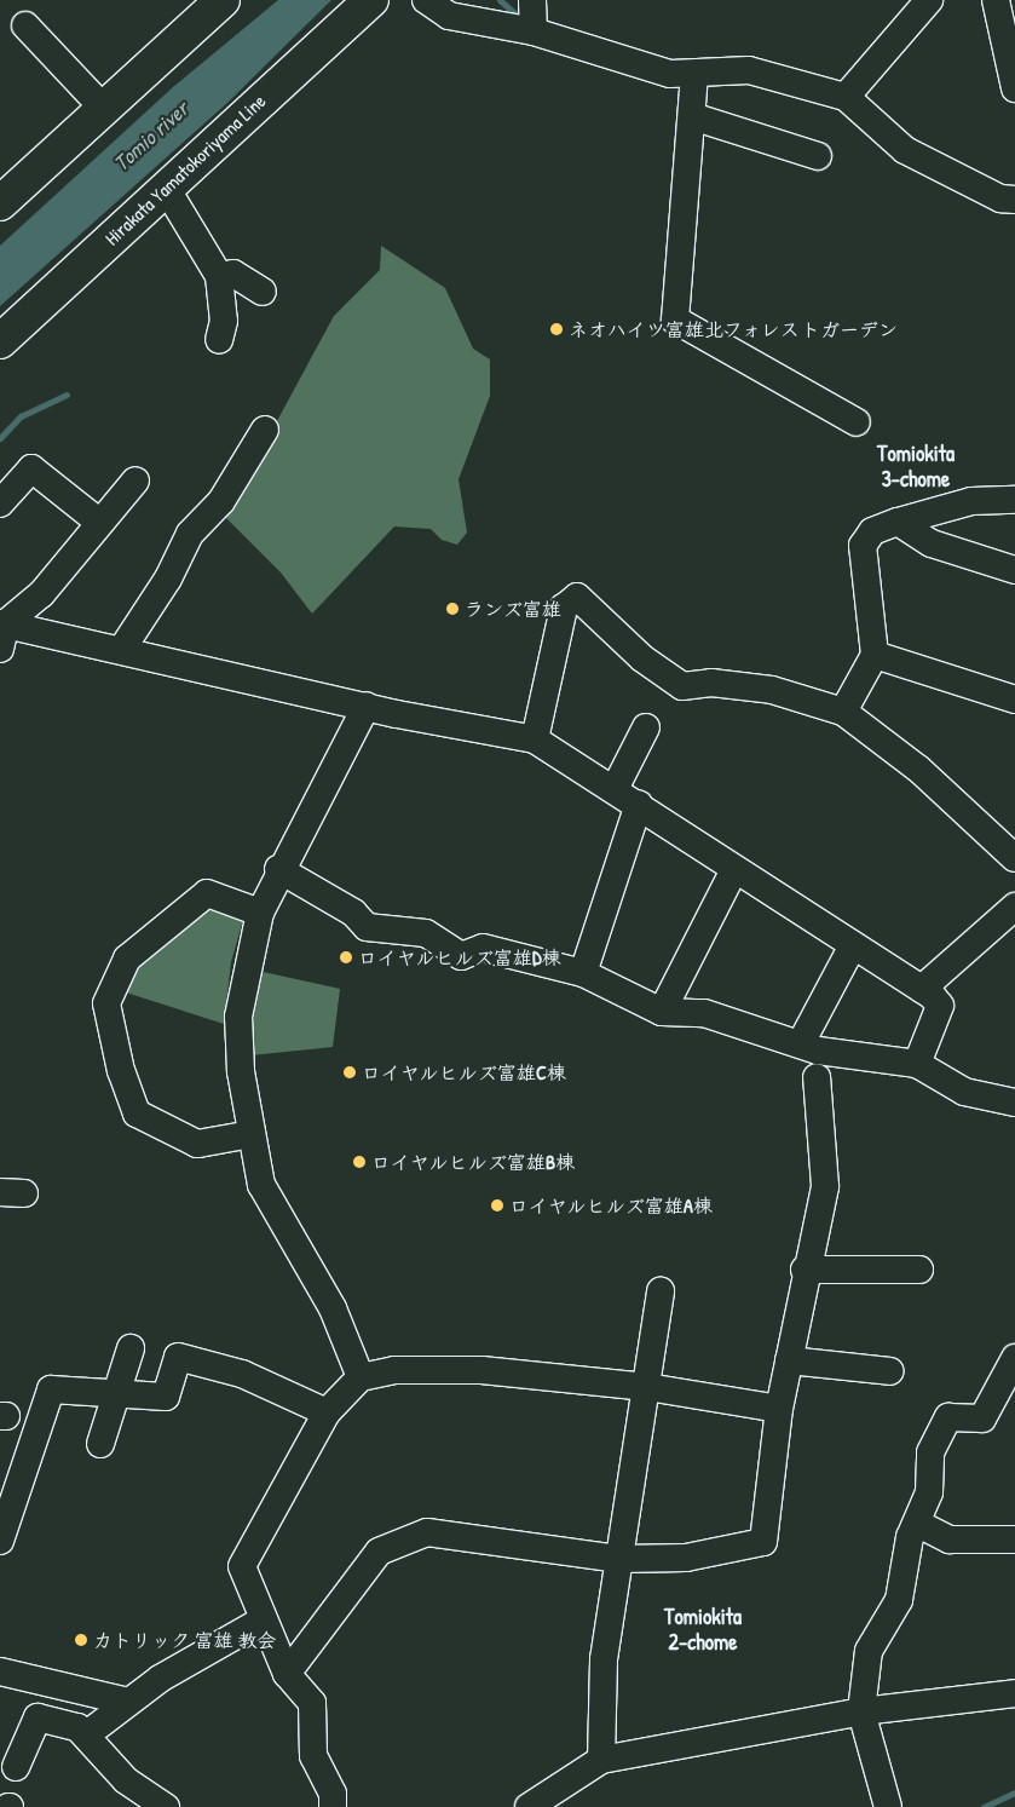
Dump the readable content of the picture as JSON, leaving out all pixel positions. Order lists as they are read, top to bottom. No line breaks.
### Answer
{"streets":{"main road":["Hirakata Yamatokoriyama Line"]},"districts":["Tomiokita 3-chome","Tomiokita 2-chome"],"water":["Tomio river"],"places":["ネオハイツ富雄北フォレストガーデン","ランズ富雄","ロイヤルヒルズ富雄D棟","ロイヤルヒルズ富雄C棟","ロイヤルヒルズ富雄B棟","ロイヤルヒルズ富雄A棟","カトリック 富雄 教会"]}
